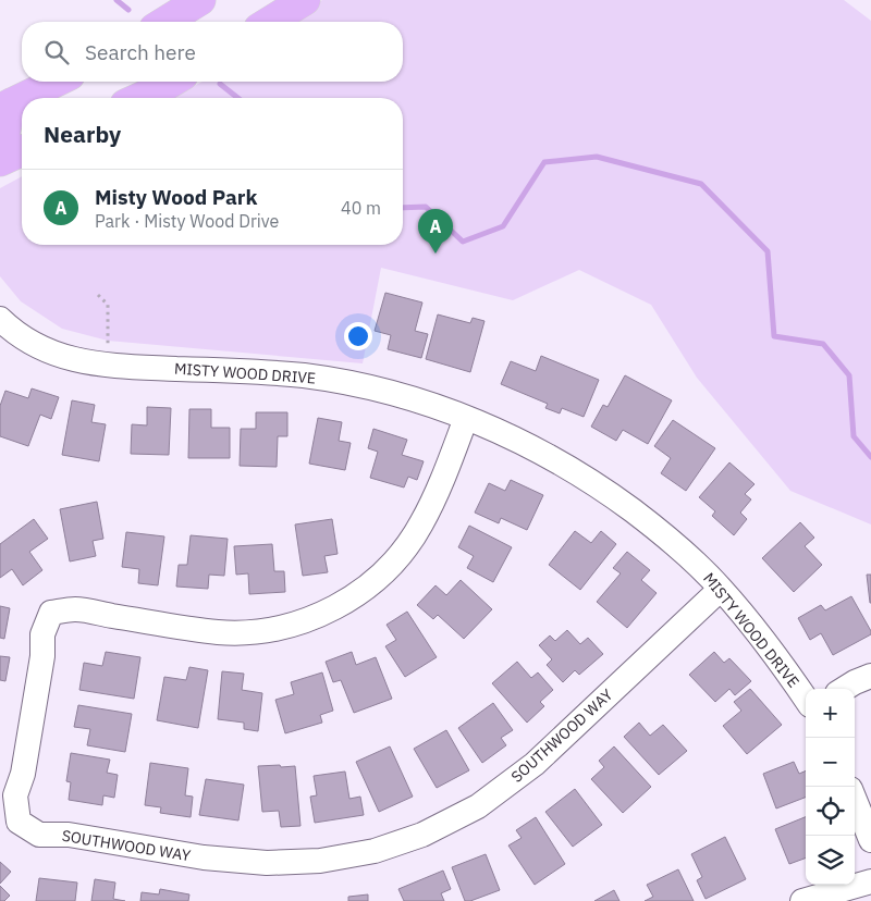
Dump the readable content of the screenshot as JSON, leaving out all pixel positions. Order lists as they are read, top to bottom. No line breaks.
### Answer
{"streets":{"street":["MISTY WOOD DRIVE","SOUTHWOOD WAY"]},"crossings":[["MISTY WOOD DRIVE","SOUTHWOOD WAY"]],"page":{"search":"Search here","heading":"Nearby","list":[{"mark":"A","name":"Misty Wood Park","note":"Park · Misty Wood Drive","value":"40 m"}],"pins":"A","map_buttons":["+","−"]}}
